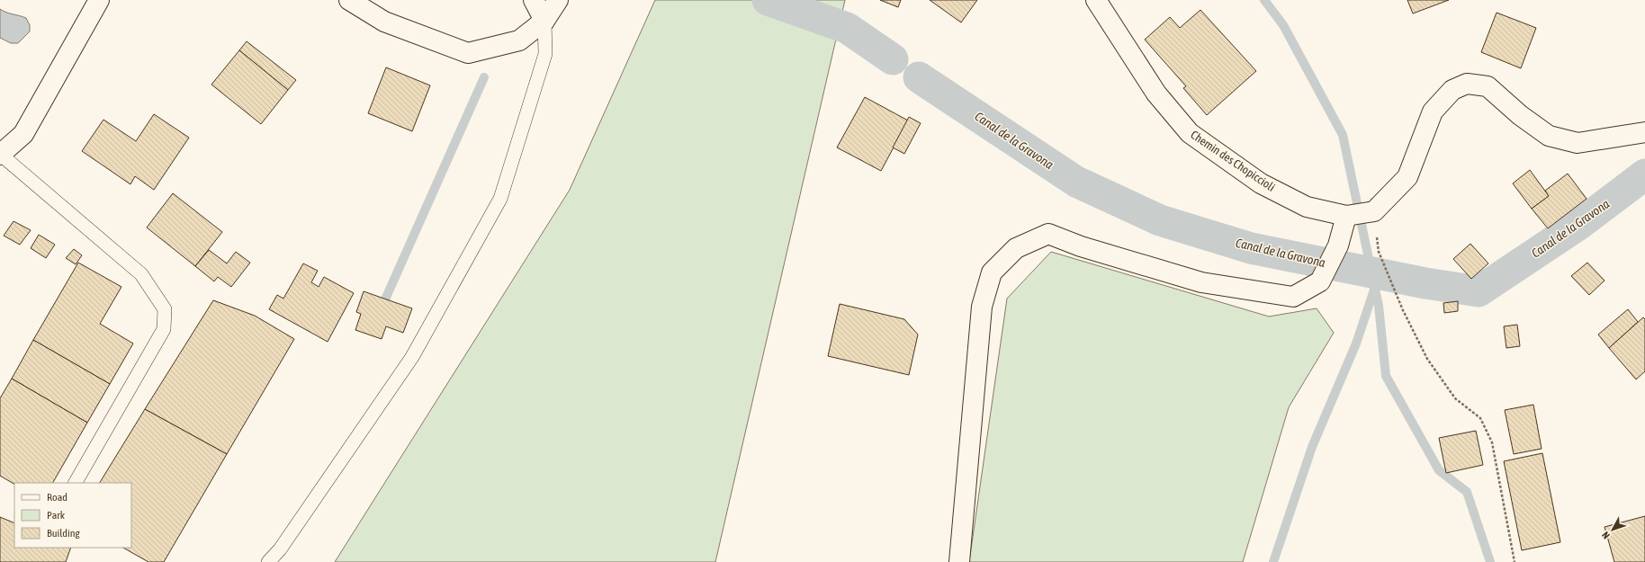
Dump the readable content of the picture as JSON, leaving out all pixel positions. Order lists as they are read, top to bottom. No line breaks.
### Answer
{"streets":{"street":["Chemin des Chopiccioli"]},"water":["Canal de la Gravona"],"legend":["Road","Park","Building"],"north":"bottom left"}
